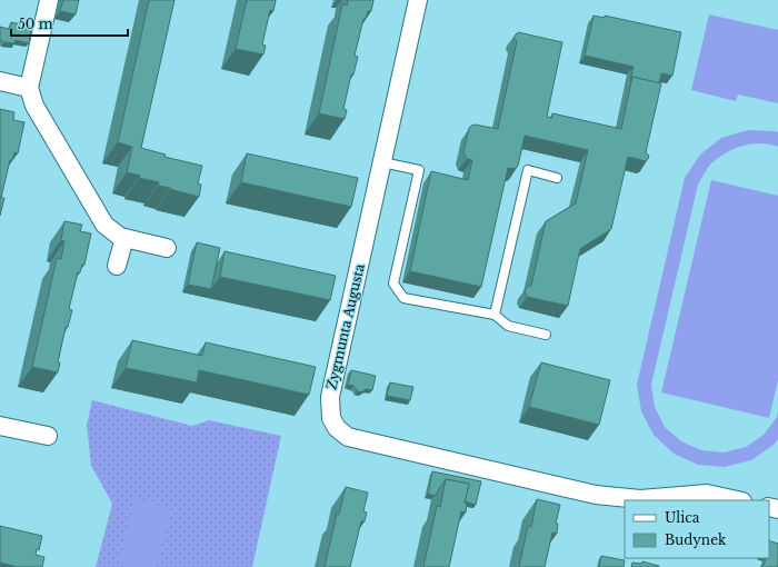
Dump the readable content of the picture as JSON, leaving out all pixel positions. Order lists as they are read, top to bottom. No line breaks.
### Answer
{"streets":{"street":["Zygmunta Augusta"]},"legend":["Ulica","Budynek"],"scale_bar":"50 m"}
